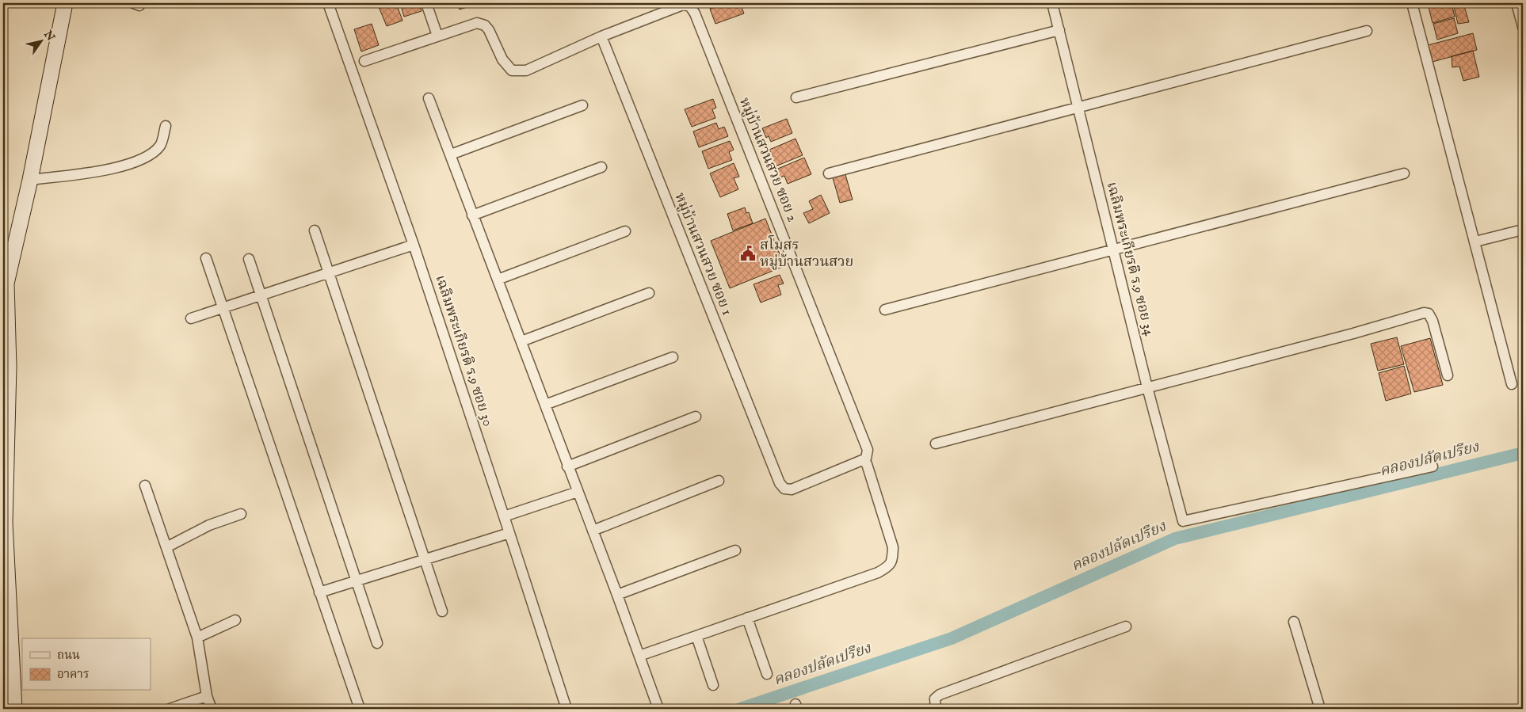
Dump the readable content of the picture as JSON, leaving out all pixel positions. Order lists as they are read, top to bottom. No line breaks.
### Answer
{"streets":{"street":["หมู่บ้านสวนสวย ซอย 2","หมู่บ้านสวนสวย ซอย 1","เฉลิมพระเกียรติ ร.9 ซอย 34","เฉลิมพระเกียรติ ร.9 ซอย 30"]},"crossings":[["หมู่บ้านสวนสวย ซอย 2","หมู่บ้านสวนสวย ซอย 1"]],"water":["คลองปลัดเปรียง"],"places":{"public building":["สโมสร หมู่บ้านสวนสวย"]},"legend":["ถนน","อาคาร"],"north":"top right"}
